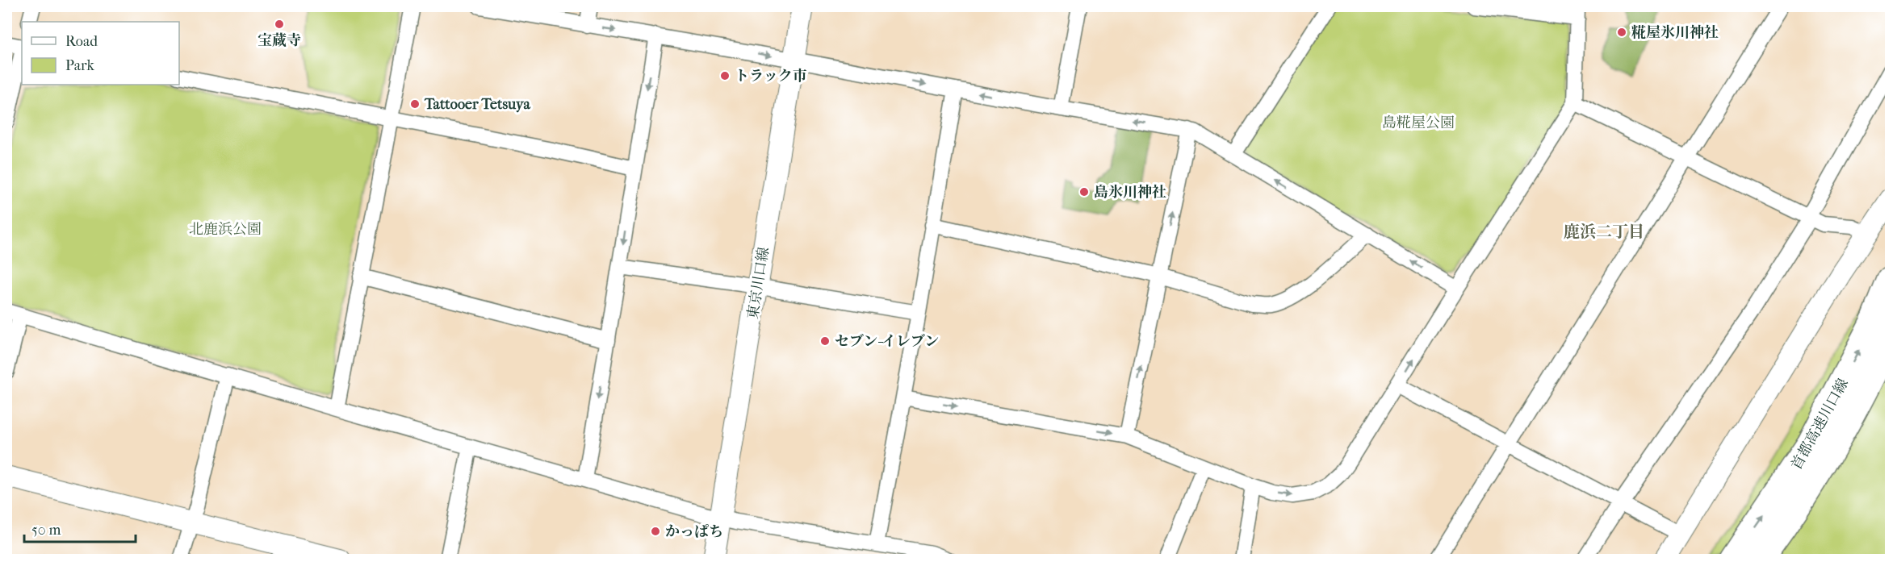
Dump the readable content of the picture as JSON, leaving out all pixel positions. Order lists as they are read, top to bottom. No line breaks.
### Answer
{"streets":{"highway":["首都高速川口線"],"street":["東京川口線"]},"districts":["鹿浜二丁目"],"parks":["島糀屋公園","北鹿浜公園"],"places":["宝蔵寺","糀屋氷川神社","トラック市","Tattooer Tetsuya","島氷川神社","セブン-イレブン","かっぱち"],"legend":["Road","Park"],"scale_bar":"50 m"}
